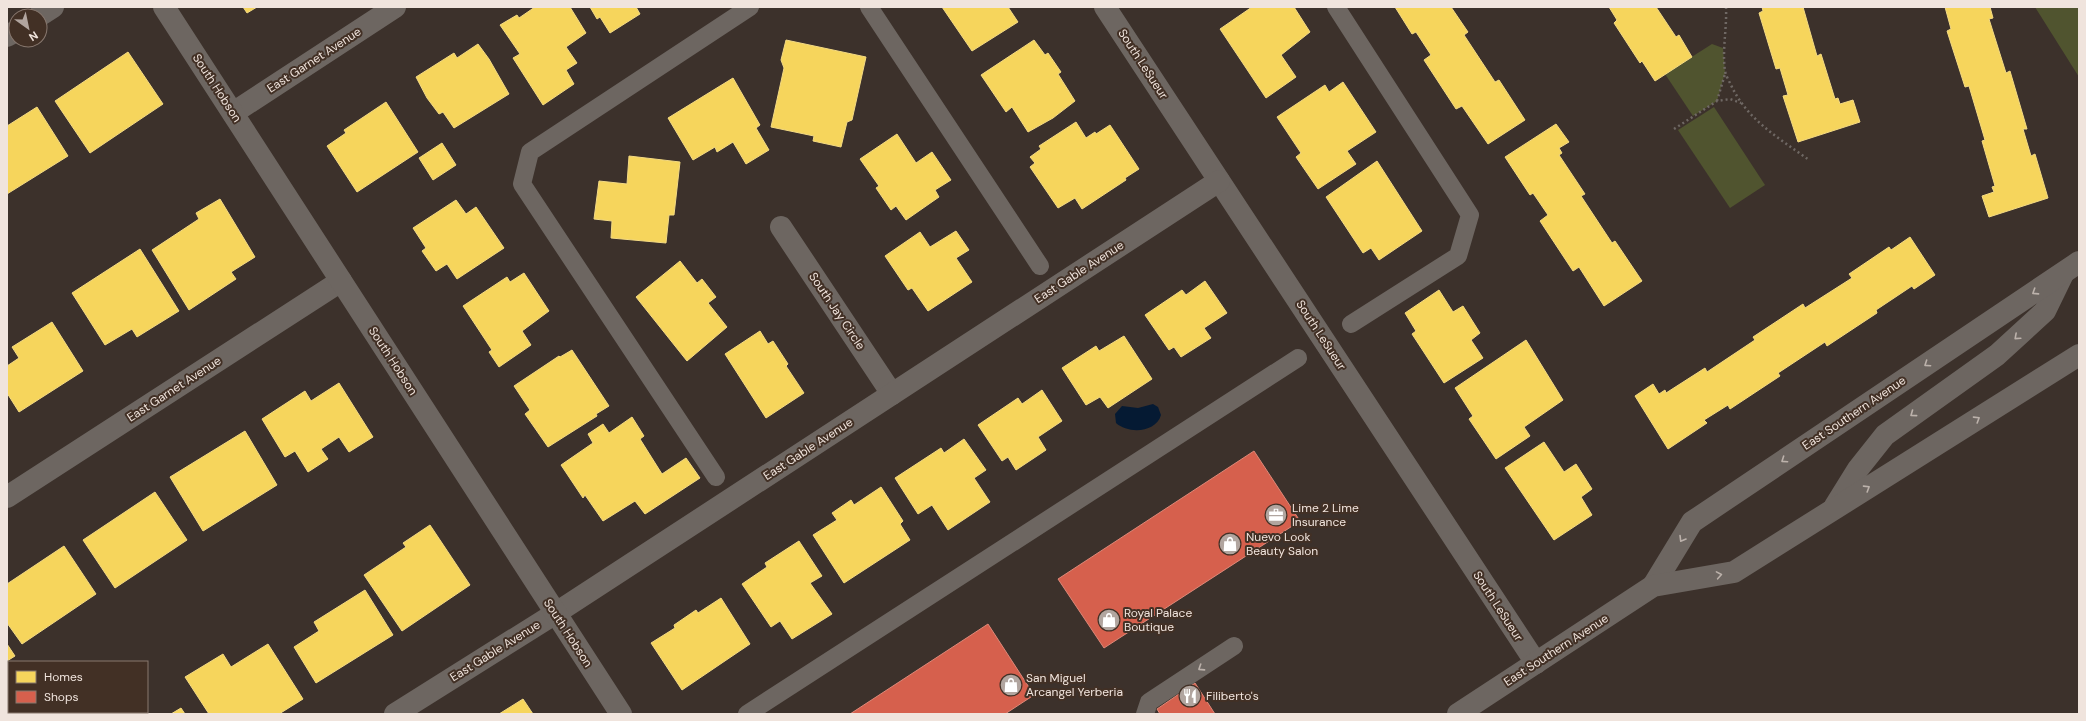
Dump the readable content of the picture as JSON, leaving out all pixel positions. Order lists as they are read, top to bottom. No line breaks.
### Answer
{"streets":{"street":["East Garnet Avenue","South LeSueur","South Hobson","East Gable Avenue","South Jay Circle","East Southern Avenue"]},"crossings":[["East Garnet Avenue","South Hobson"],["South LeSueur","East Gable Avenue"],["South LeSueur","East Southern Avenue"],["South Hobson","East Gable Avenue"],["East Gable Avenue","South Jay Circle"]],"places":{"office":["Lime 2 Lime Insurance"],"shop":["Nuevo Look Beauty Salon","Royal Palace Boutique","San Miguel Arcangel Yerberia"],"restaurant":["Filiberto's"]},"legend":["Homes","Shops"],"north":"bottom right"}
